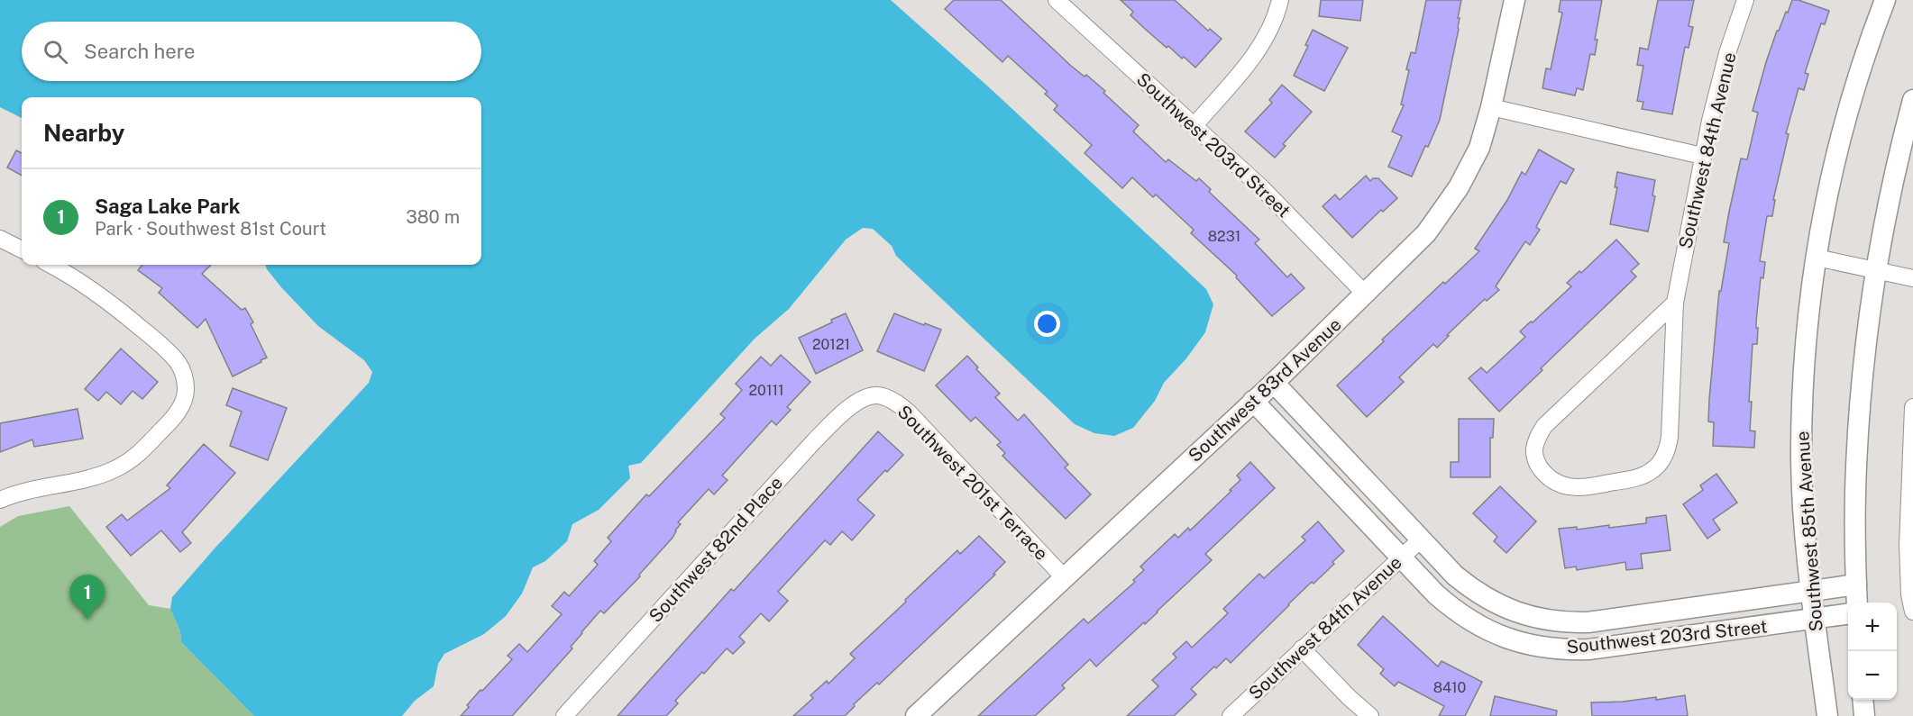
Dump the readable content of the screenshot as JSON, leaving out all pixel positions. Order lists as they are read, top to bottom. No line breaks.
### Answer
{"streets":{"street":["Southwest 203rd Street","Southwest 84th Avenue","Southwest 83rd Avenue","Southwest 201st Terrace","Southwest 85th Avenue","Southwest 82nd Place"]},"crossings":[["Southwest 203rd Street","Southwest 84th Avenue"],["Southwest 203rd Street","Southwest 83rd Avenue"],["Southwest 203rd Street","Southwest 85th Avenue"],["Southwest 83rd Avenue","Southwest 201st Terrace"],["Southwest 201st Terrace","Southwest 82nd Place"]],"house_numbers":["8231","20121","20111","8410"],"page":{"search":"Search here","heading":"Nearby","list":[{"mark":"1","name":"Saga Lake Park","note":"Park · Southwest 81st Court","value":"380 m"}],"pins":"1","map_buttons":["+","−"]}}
